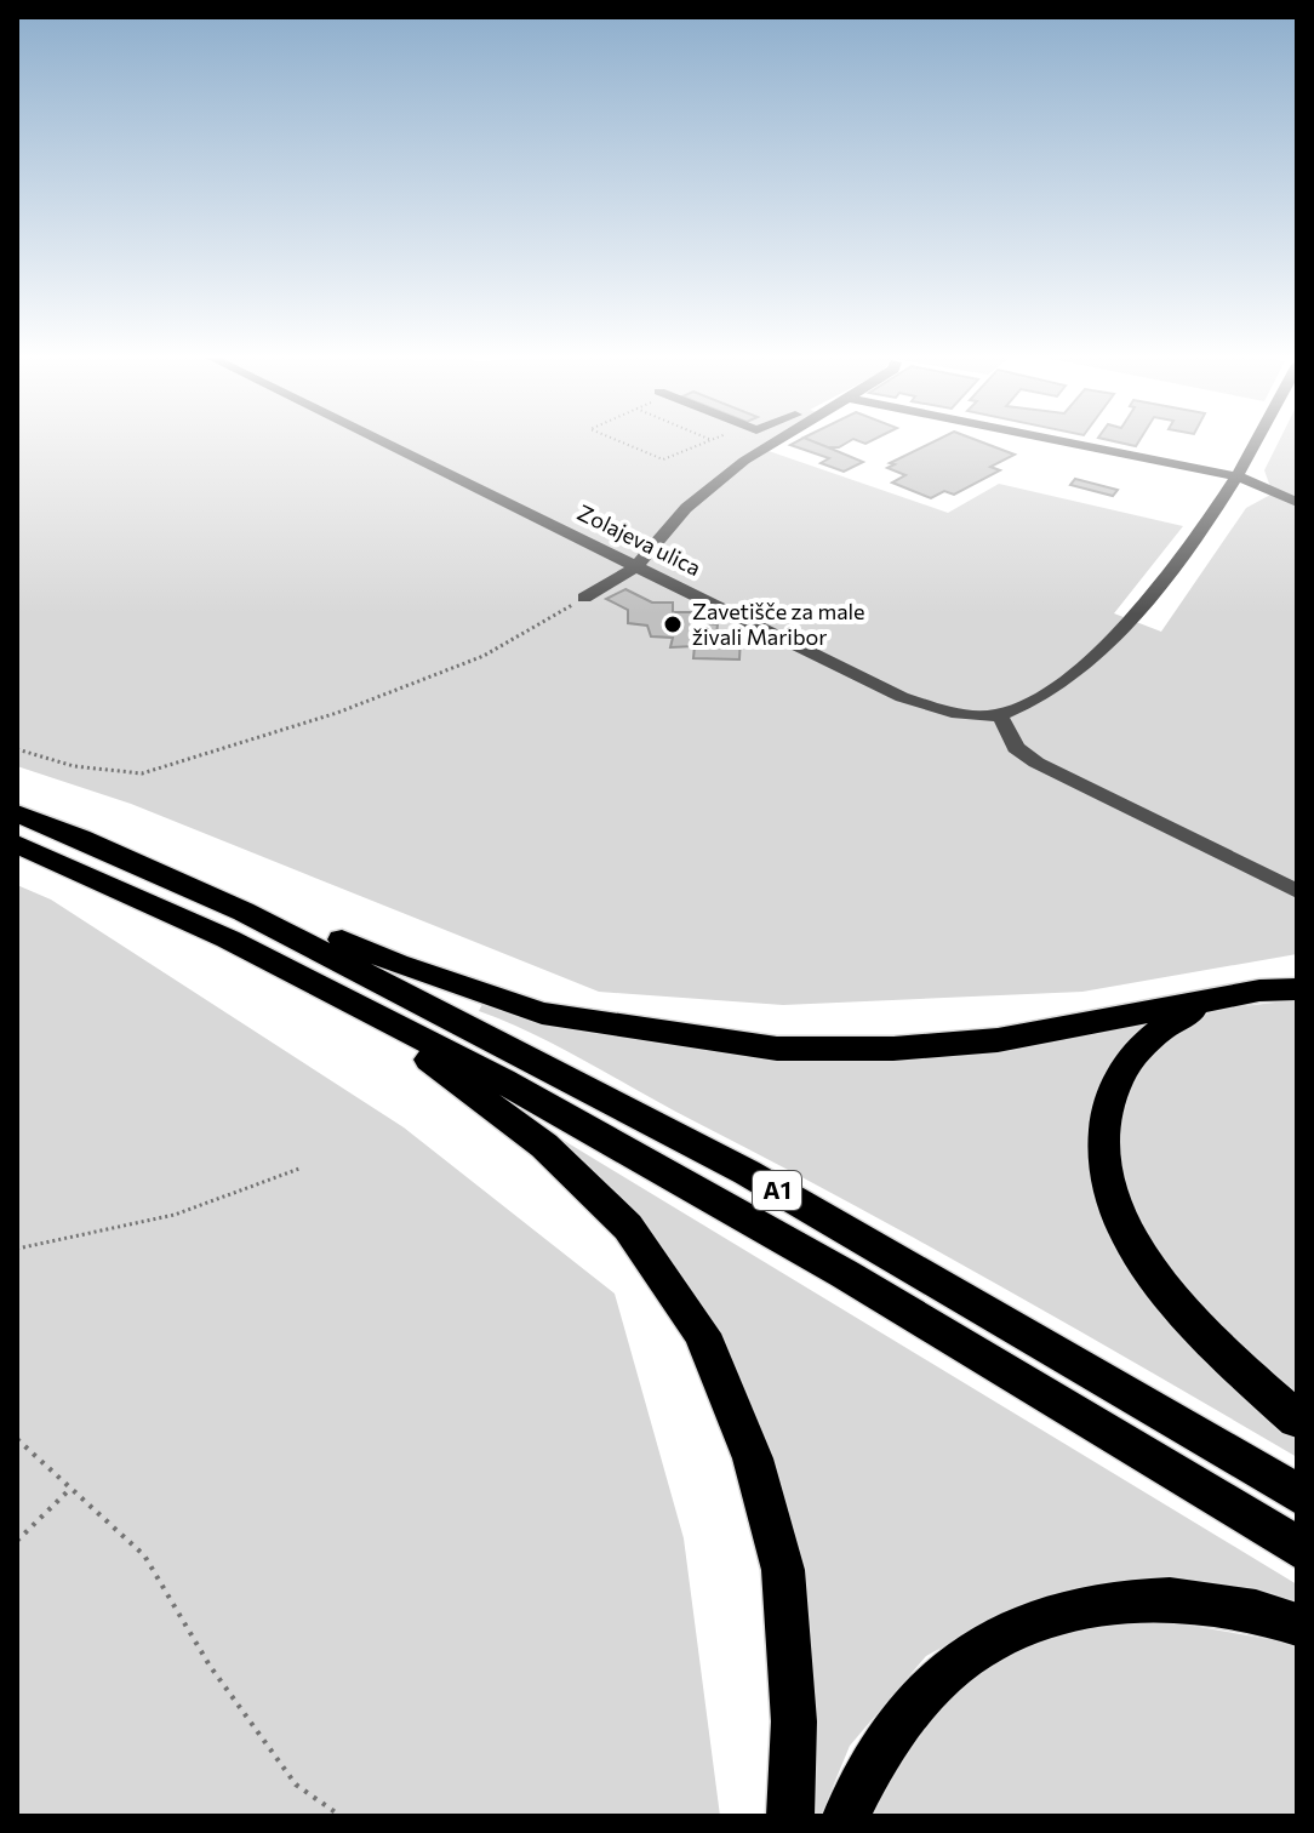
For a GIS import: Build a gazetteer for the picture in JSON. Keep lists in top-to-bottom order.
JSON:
{
  "streets": {
    "highway": ["A1"],
    "street": ["Zolajeva ulica"]
  },
  "places": ["Zavetišče za male živali Maribor"]
}
